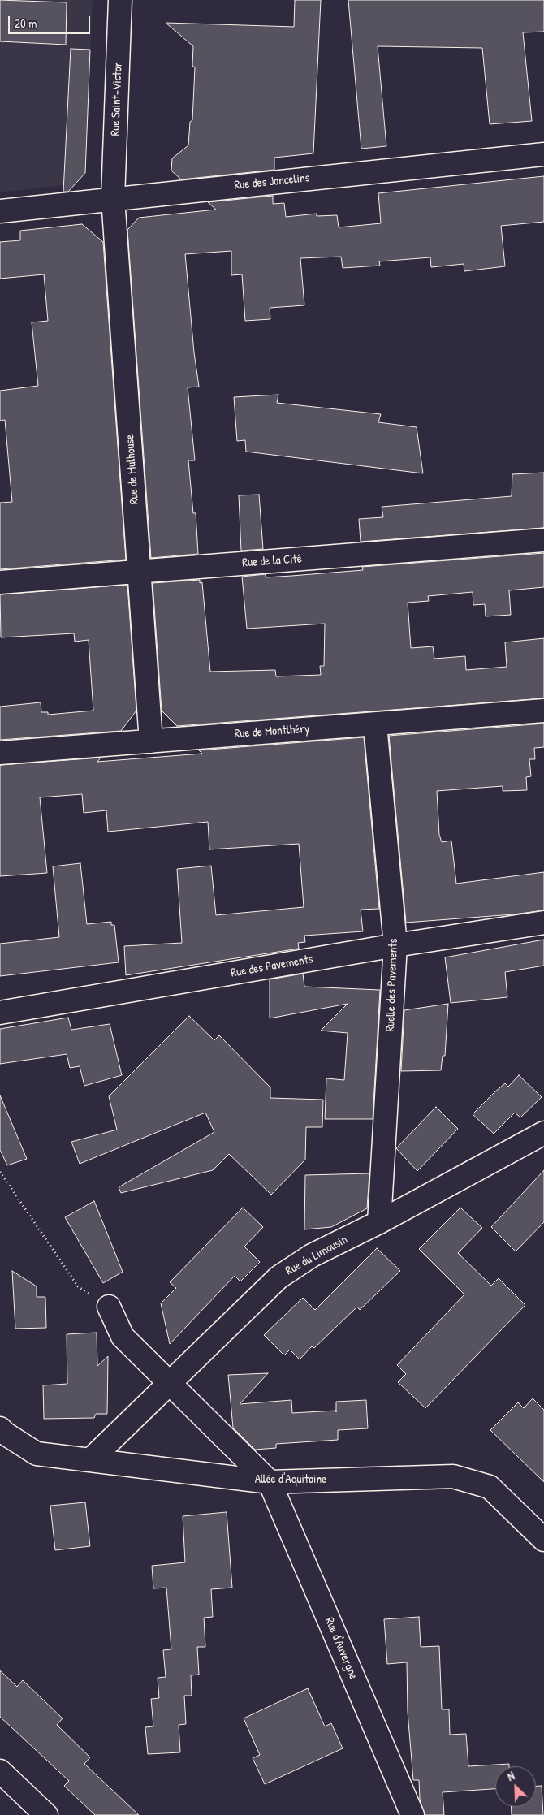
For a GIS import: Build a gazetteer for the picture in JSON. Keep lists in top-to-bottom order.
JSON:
{
  "streets": {
    "street": [
      "Rue Saint-Victor",
      "Rue des Jancelins",
      "Rue de Mulhouse",
      "Rue de la Cité",
      "Rue de Montlhéry",
      "Rue des Pavements",
      "Ruelle des Pavements",
      "Rue du Limousin",
      "Allée d'Aquitaine",
      "Rue d'Auvergne"
    ]
  },
  "crossings": [
    ["Rue Saint-Victor", "Rue des Jancelins"],
    ["Rue Saint-Victor", "Rue de Mulhouse"],
    ["Rue des Jancelins", "Rue de Mulhouse"],
    ["Rue de Mulhouse", "Rue de la Cité"],
    ["Rue de Mulhouse", "Rue de Montlhéry"],
    ["Rue de Montlhéry", "Ruelle des Pavements"],
    ["Rue des Pavements", "Ruelle des Pavements"],
    ["Ruelle des Pavements", "Rue du Limousin"],
    ["Rue du Limousin", "Allée d'Aquitaine"],
    ["Allée d'Aquitaine", "Rue d'Auvergne"]
  ],
  "scale_bar": "20 m",
  "north": "top left"
}
